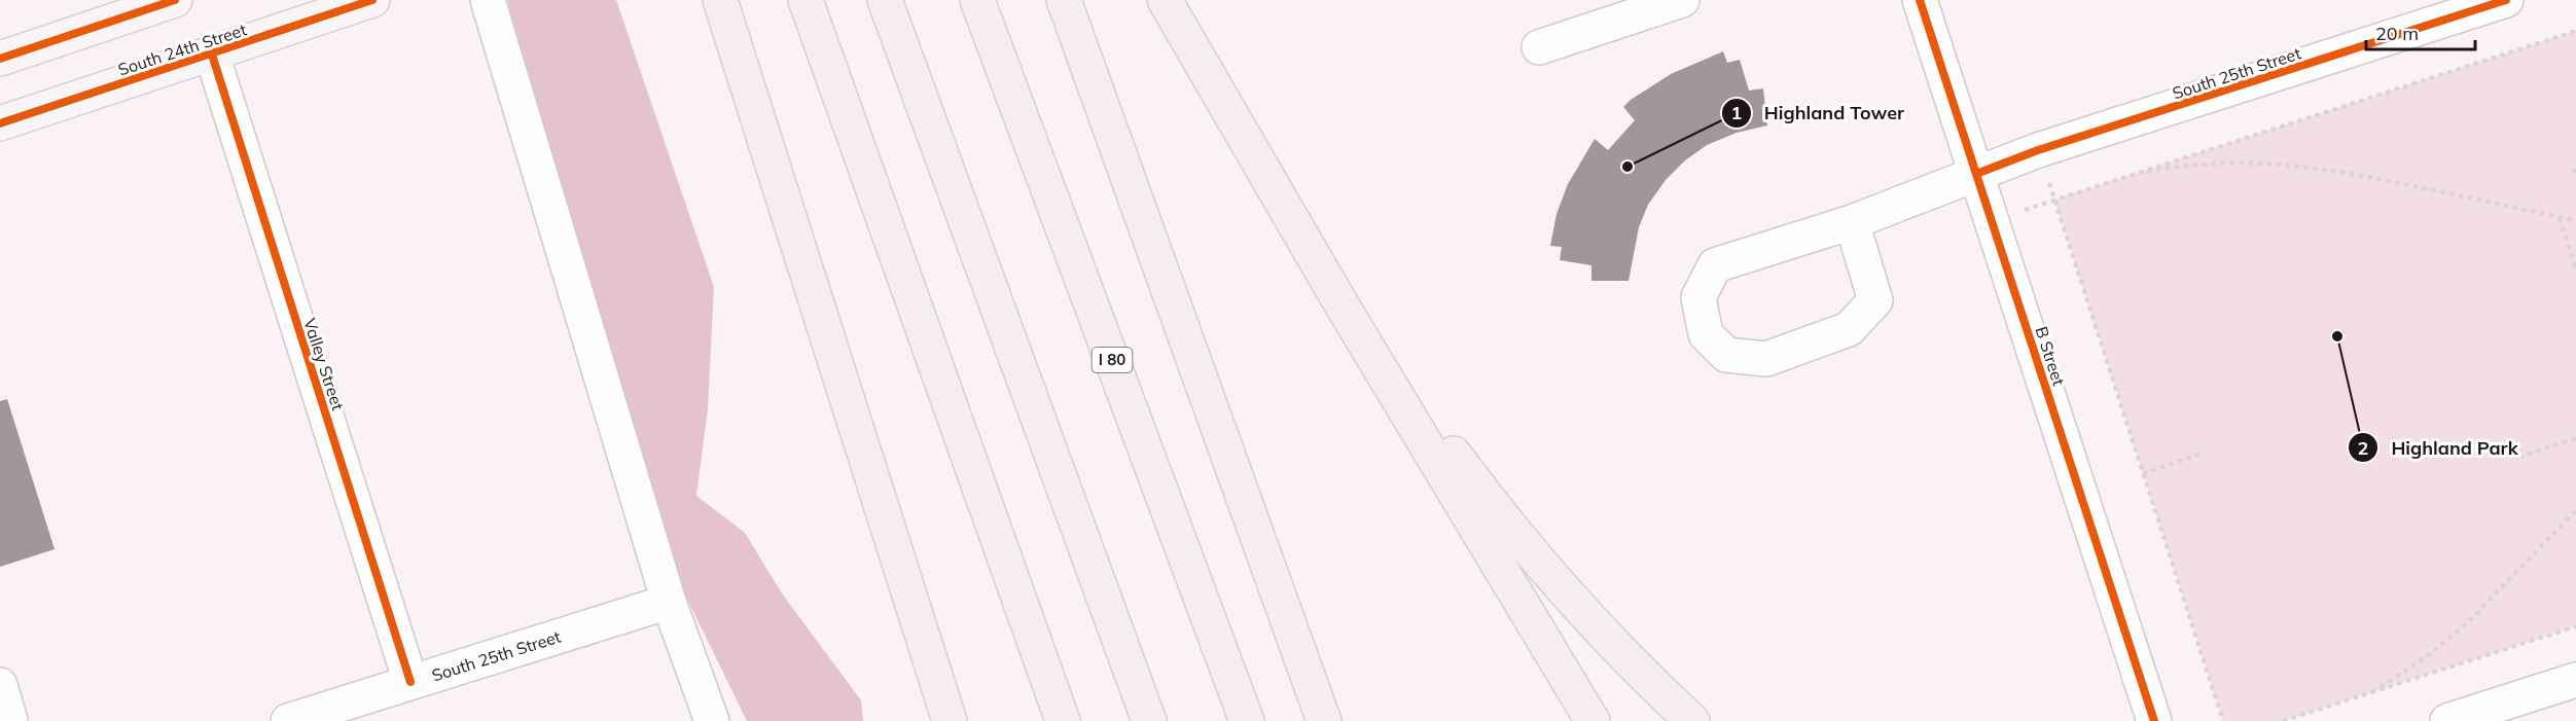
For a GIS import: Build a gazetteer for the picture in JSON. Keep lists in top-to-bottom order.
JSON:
{
  "streets": {
    "highway": ["I 80"],
    "main road": ["South 24th Street"],
    "street": ["South 25th Street", "B Street", "Valley Street"]
  },
  "crossings": [
    ["South 24th Street", "Valley Street"],
    ["South 25th Street", "B Street"],
    ["South 25th Street", "Valley Street"]
  ],
  "places": ["Highland Tower", "Highland Park"],
  "scale_bar": "20 m"
}
